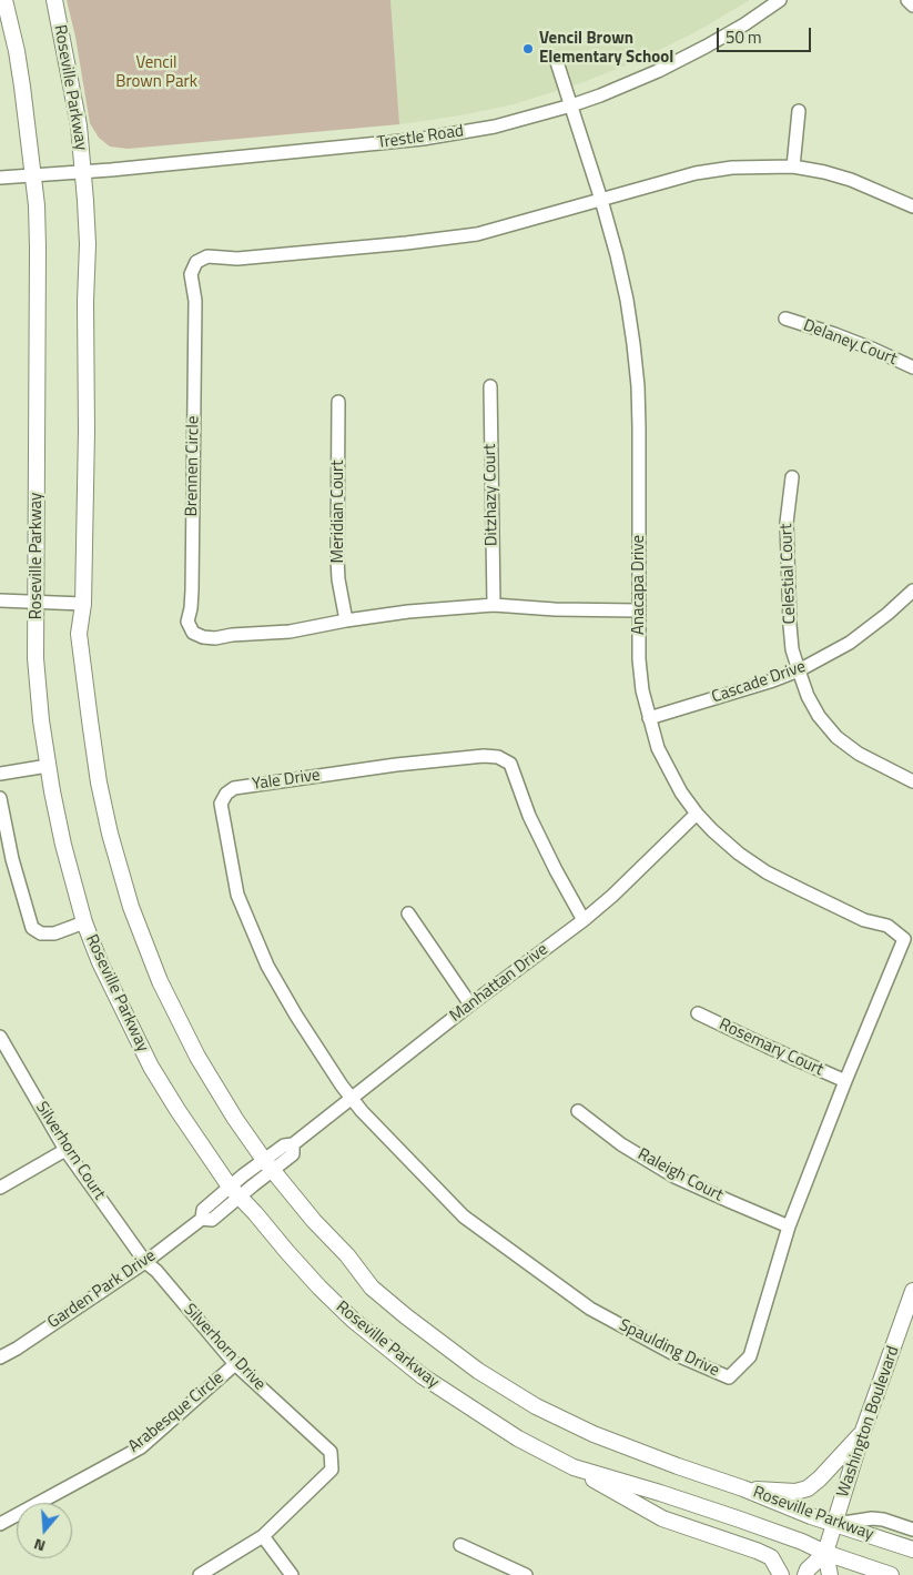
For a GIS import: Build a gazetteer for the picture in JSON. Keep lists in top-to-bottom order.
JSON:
{
  "streets": {
    "main road": ["Roseville Parkway", "Washington Boulevard"],
    "street": [
      "Trestle Road",
      "Delaney Court",
      "Brennen Circle",
      "Ditzhazy Court",
      "Meridian Court",
      "Celestial Court",
      "Anacapa Drive",
      "Cascade Drive",
      "Yale Drive",
      "Manhattan Drive",
      "Rosemary Court",
      "Silverhorn Court",
      "Raleigh Court",
      "Garden Park Drive",
      "Silverhorn Drive",
      "Spaulding Drive",
      "Arabesque Circle"
    ]
  },
  "crossings": [
    ["Roseville Parkway", "Trestle Road"],
    ["Roseville Parkway", "Manhattan Drive"],
    ["Roseville Parkway", "Garden Park Drive"],
    ["Roseville Parkway", "Washington Boulevard"],
    ["Trestle Road", "Anacapa Drive"],
    ["Brennen Circle", "Ditzhazy Court"],
    ["Brennen Circle", "Meridian Court"],
    ["Brennen Circle", "Anacapa Drive"],
    ["Celestial Court", "Cascade Drive"],
    ["Anacapa Drive", "Cascade Drive"],
    ["Anacapa Drive", "Manhattan Drive"],
    ["Anacapa Drive", "Spaulding Drive"],
    ["Yale Drive", "Manhattan Drive"],
    ["Yale Drive", "Spaulding Drive"],
    ["Manhattan Drive", "Garden Park Drive"],
    ["Manhattan Drive", "Spaulding Drive"],
    ["Rosemary Court", "Spaulding Drive"],
    ["Silverhorn Court", "Garden Park Drive"],
    ["Silverhorn Court", "Silverhorn Drive"],
    ["Raleigh Court", "Spaulding Drive"],
    ["Garden Park Drive", "Silverhorn Drive"],
    ["Silverhorn Drive", "Arabesque Circle"]
  ],
  "parks": ["Vencil Brown Park"],
  "places": ["Vencil Brown Elementary School"],
  "scale_bar": "50 m",
  "north": "bottom"
}
